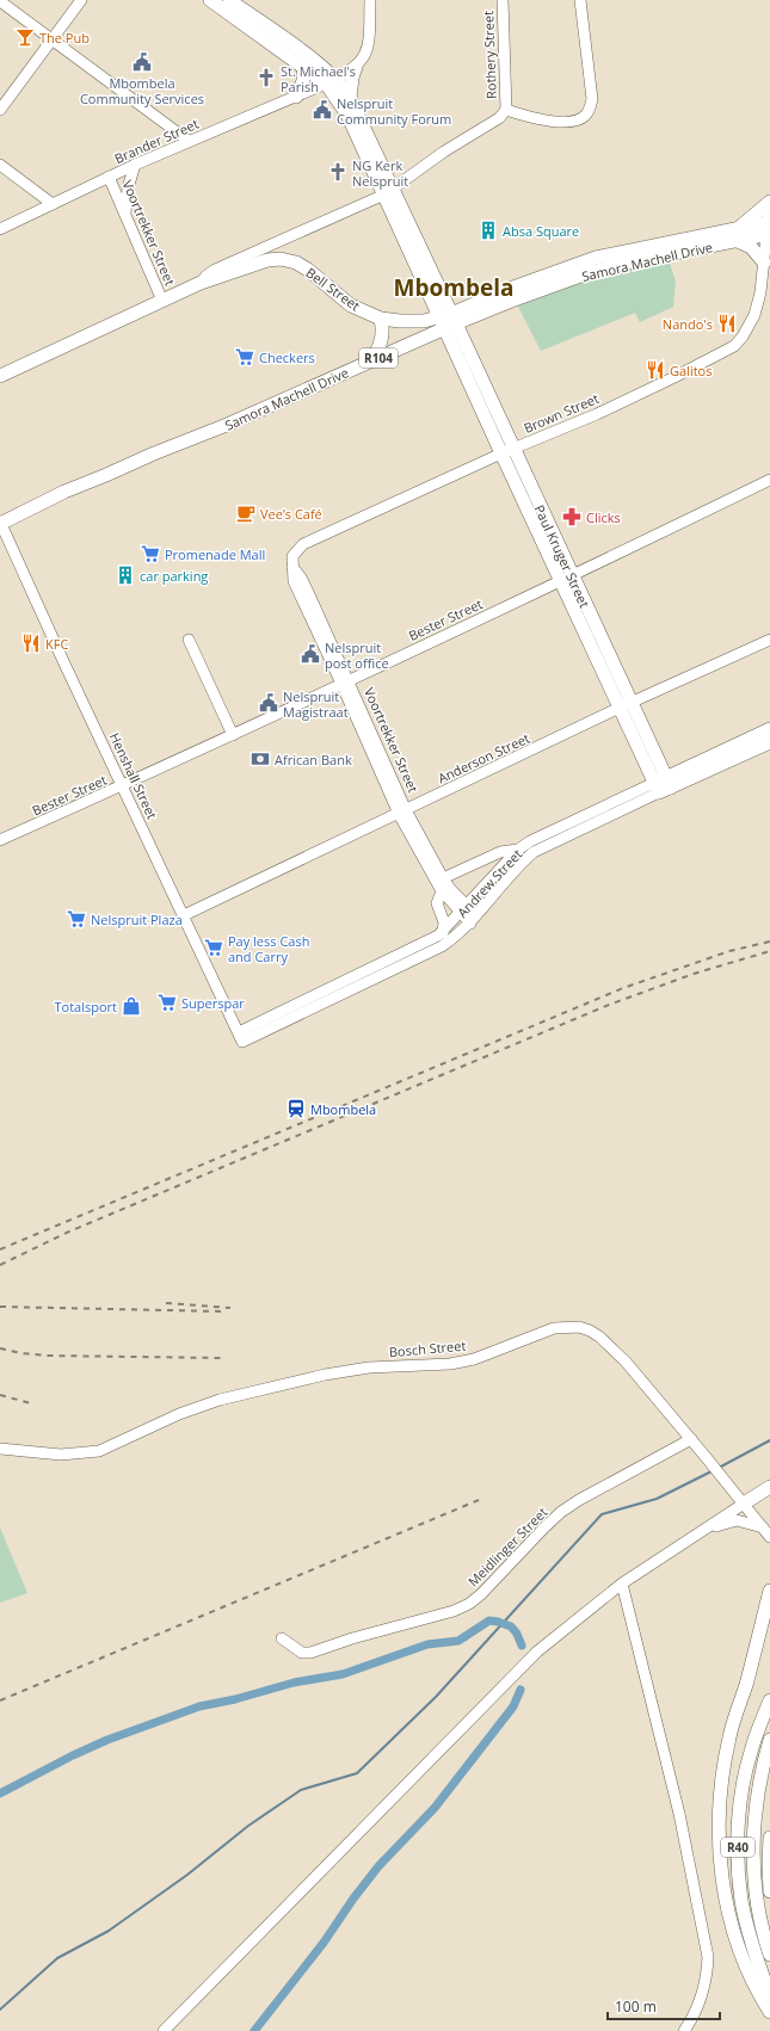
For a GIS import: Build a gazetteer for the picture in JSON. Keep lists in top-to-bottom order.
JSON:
{
  "streets": {
    "main road": [
      "Samora Machell Drive",
      "Bell Street",
      "R104",
      "Paul Kruger Street",
      "Andrew Street",
      "R40"
    ],
    "street": [
      "Rothery Street",
      "Brander Street",
      "Voortrekker Street",
      "Brown Street",
      "Bester Street",
      "Anderson Street",
      "Henshall Street",
      "Bosch Street",
      "Meidlinger Street"
    ]
  },
  "crossings": [
    ["Rothery Street", "Bell Street"],
    ["Brander Street", "Voortrekker Street"],
    ["Voortrekker Street", "Bell Street"],
    ["Voortrekker Street", "Brown Street"],
    ["Voortrekker Street", "Bester Street"],
    ["Voortrekker Street", "Anderson Street"],
    ["Voortrekker Street", "Andrew Street"],
    ["Samora Machell Drive", "Bell Street"],
    ["Samora Machell Drive", "Brown Street"],
    ["Samora Machell Drive", "Paul Kruger Street"],
    ["Samora Machell Drive", "Henshall Street"],
    ["Bell Street", "Paul Kruger Street"],
    ["Brown Street", "Paul Kruger Street"],
    ["Paul Kruger Street", "Bester Street"],
    ["Paul Kruger Street", "Anderson Street"],
    ["Paul Kruger Street", "Andrew Street"],
    ["Bester Street", "Henshall Street"],
    ["Anderson Street", "Henshall Street"],
    ["Henshall Street", "Andrew Street"],
    ["Bosch Street", "Meidlinger Street"]
  ],
  "districts": ["Mbombela"],
  "places": {
    "bar": ["The Pub"],
    "public building": [
      "Mbombela Community Services",
      "Nelspruit Community Forum",
      "Nelspruit post office",
      "Nelspruit Magistraat"
    ],
    "church": ["St. Michael's Parish", "NG Kerk Nelspruit"],
    "building": ["Absa Square", "car parking"],
    "restaurant": ["Nando's", "Galitos", "KFC"],
    "supermarket": [
      "Checkers",
      "Promenade Mall",
      "Nelspruit Plaza",
      "Pay less Cash and Carry",
      "Superspar"
    ],
    "cafe": ["Vee’s Café"],
    "pharmacy": ["Clicks"],
    "bank": ["African Bank"],
    "shop": ["Totalsport"],
    "station": ["Mbombela"]
  },
  "scale_bar": "100 m"
}
